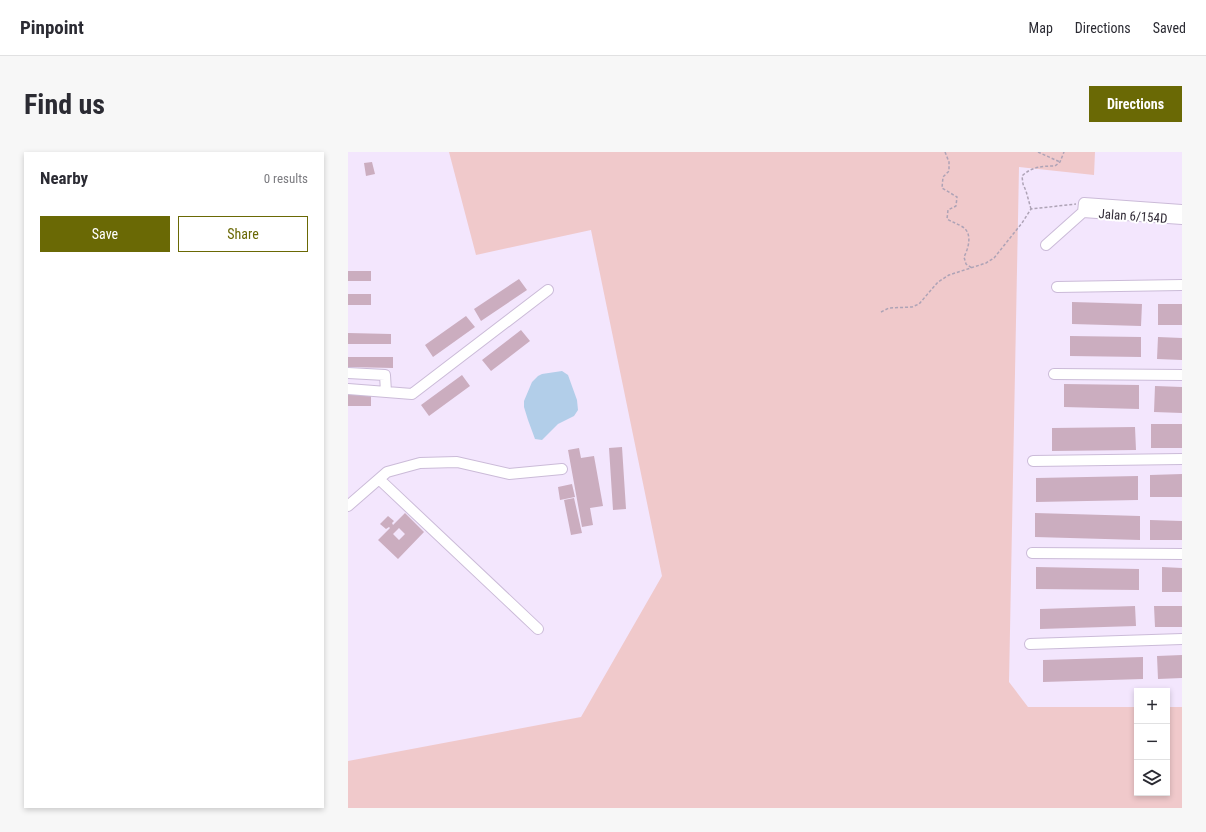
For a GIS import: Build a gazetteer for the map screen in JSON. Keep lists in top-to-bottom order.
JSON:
{
  "streets": {
    "street": ["Jalan 6/154D"]
  },
  "page": {
    "header": "Pinpoint",
    "nav": ["Map", "Directions", "Saved"],
    "buttons": [
      "Directions",
      ["Save", "Share"]
    ],
    "title": "Find us",
    "heading": ["Nearby", "0 results"],
    "map_buttons": ["+", "−"]
  }
}
